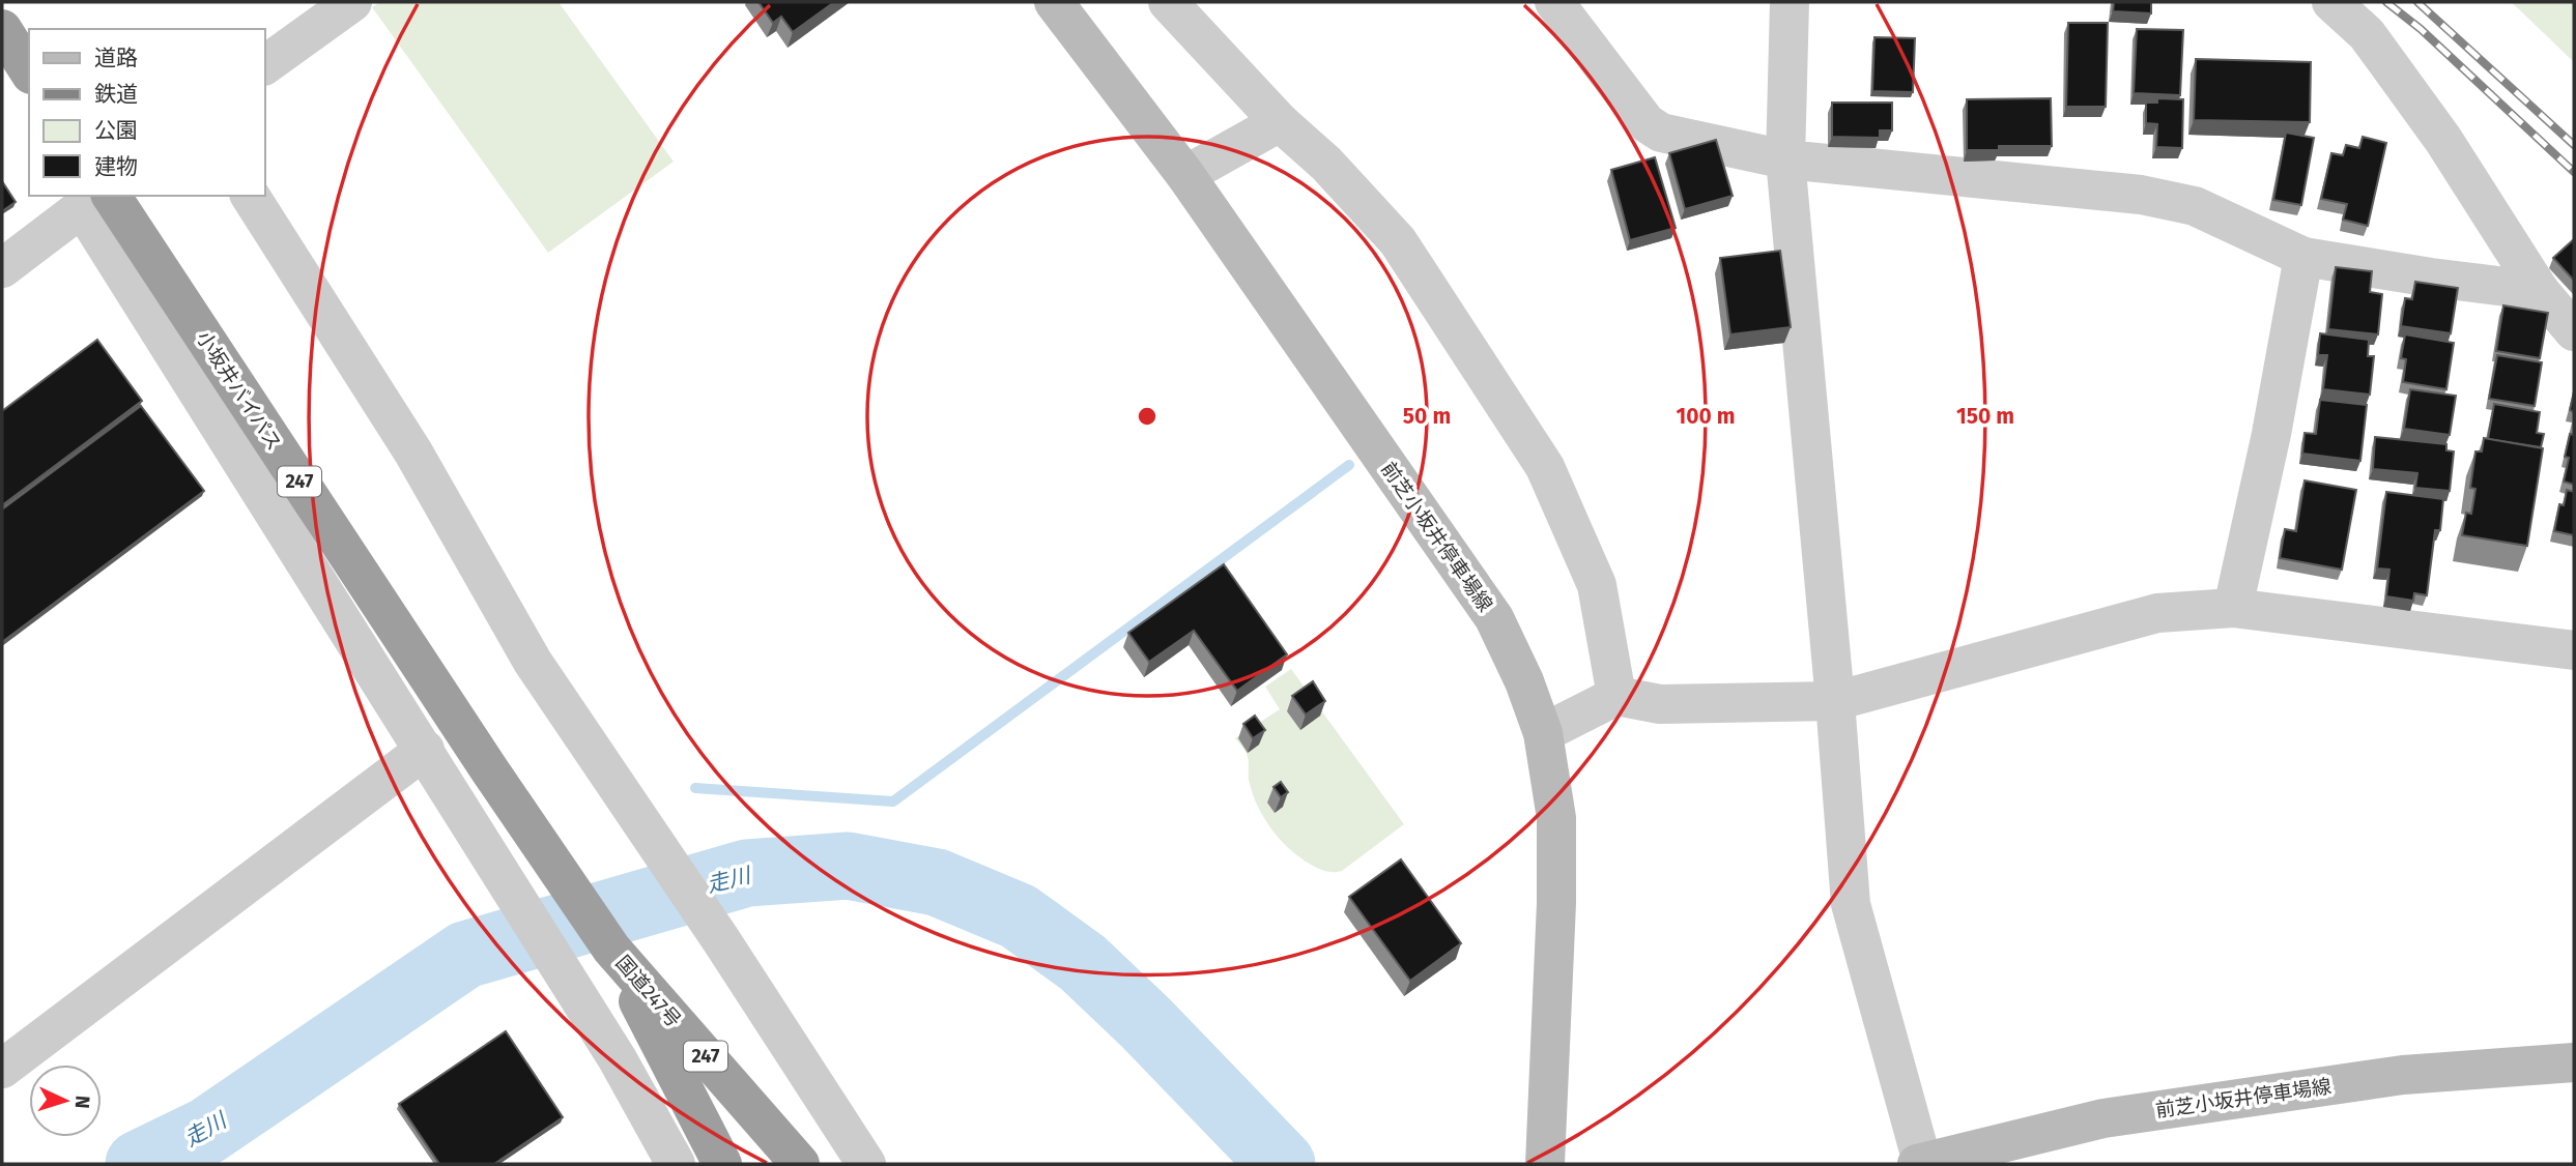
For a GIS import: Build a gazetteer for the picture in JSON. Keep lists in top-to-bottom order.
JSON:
{
  "streets": {
    "highway": ["小坂井バイパス", "247", "国道247号"],
    "main road": ["前芝小坂井停車場線"]
  },
  "crossings": [
    ["小坂井バイパス", "国道247号"]
  ],
  "water": ["走川"],
  "legend": [
    "道路",
    "鉄道",
    "公園",
    "建物"
  ],
  "north": "right",
  "rings": ["50 m", "100 m", "150 m"]
}
